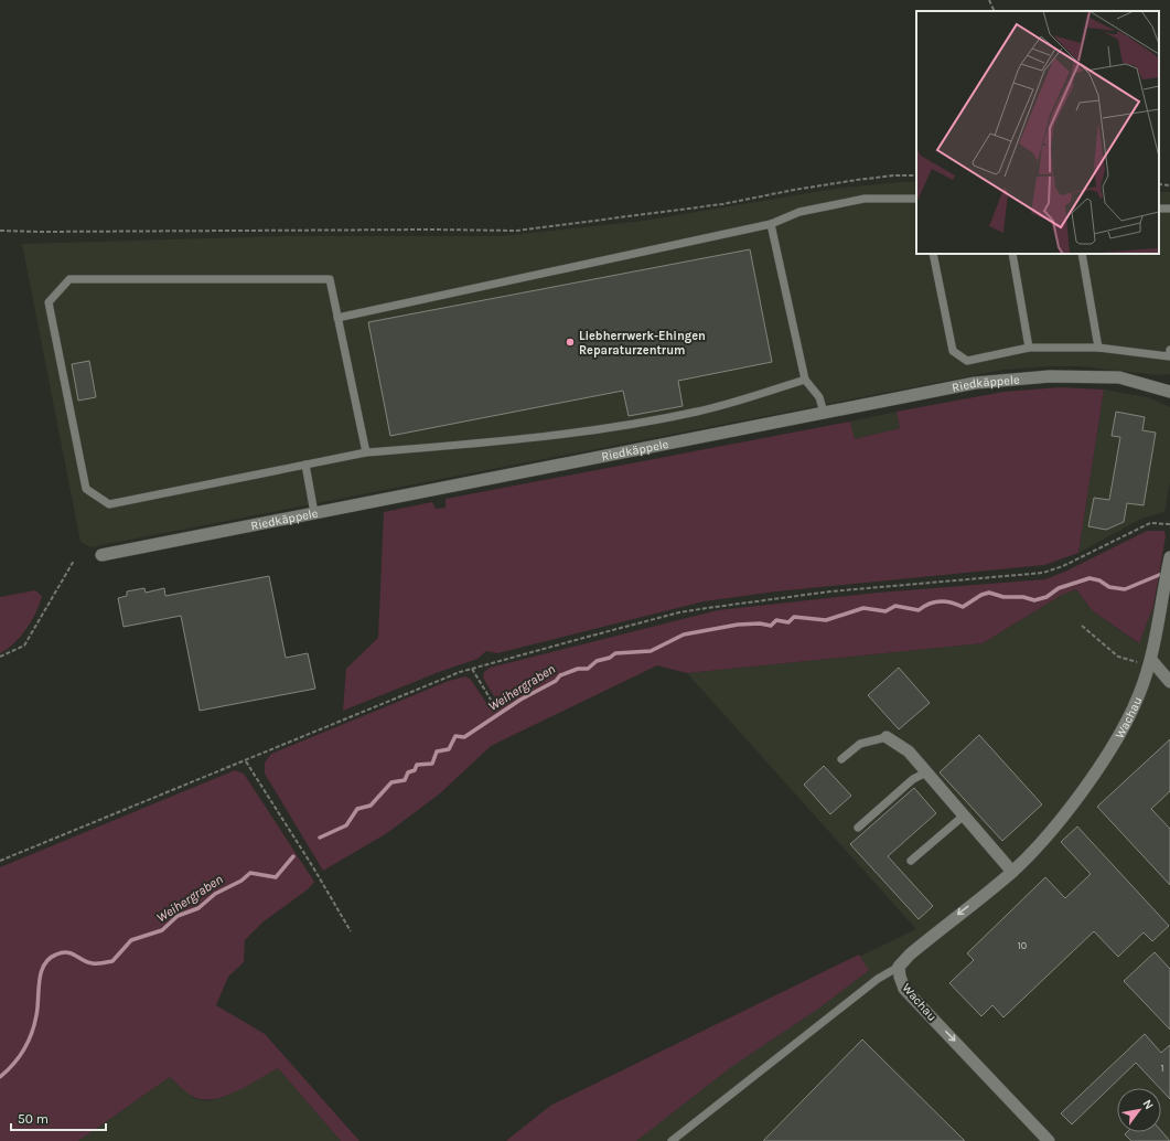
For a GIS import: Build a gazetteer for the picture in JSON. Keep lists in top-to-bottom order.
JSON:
{
  "streets": {
    "street": ["Riedkäppele", "Wachau"]
  },
  "water": ["Weihergraben"],
  "places": ["Liebherrwerk-Ehingen Reparaturzentrum"],
  "house_numbers": ["10", "1"],
  "scale_bar": "50 m",
  "north": "top right"
}
